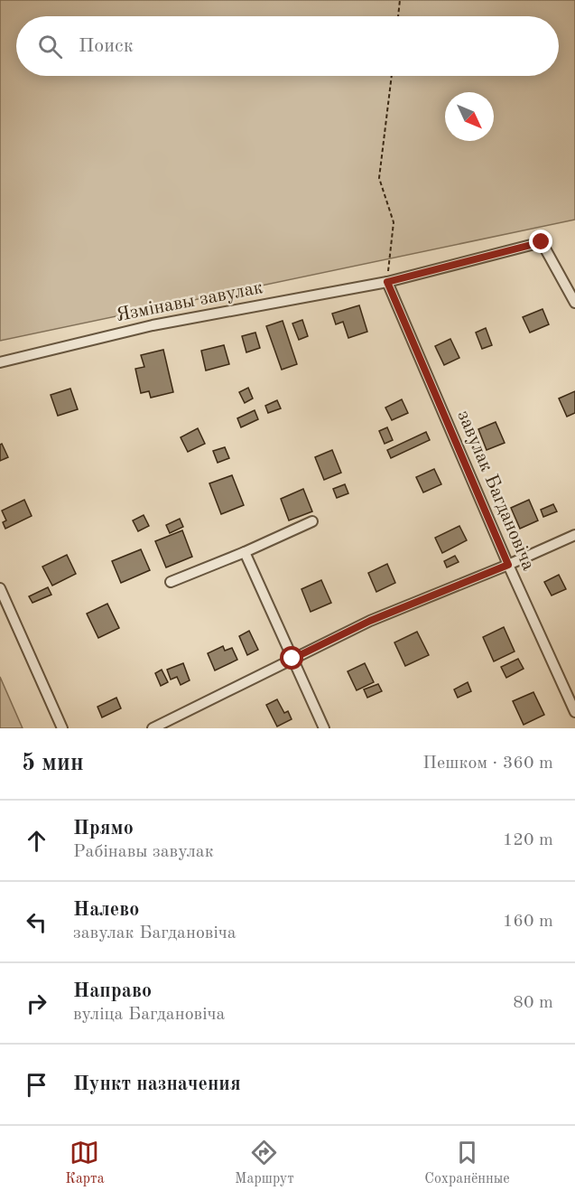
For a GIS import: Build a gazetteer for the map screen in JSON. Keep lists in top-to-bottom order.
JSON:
{
  "streets": {
    "street": ["Язмінавы завулак", "завулак Багдановіча"]
  },
  "crossings": [
    ["Язмінавы завулак", "завулак Багдановіча"]
  ],
  "north": "bottom right",
  "page": {
    "search": "Поиск",
    "heading": ["5 мин", "Пешком · 360 m"],
    "list": [
      ["Прямо", "Рабінавы завулак", "120 m"],
      ["Налево", "завулак Багдановіча", "160 m"],
      ["Направо", "вуліца Багдановіча", "80 m"],
      "Пункт назначения"
    ],
    "nav": ["Карта", "Маршрут", "Сохранённые"]
  }
}
